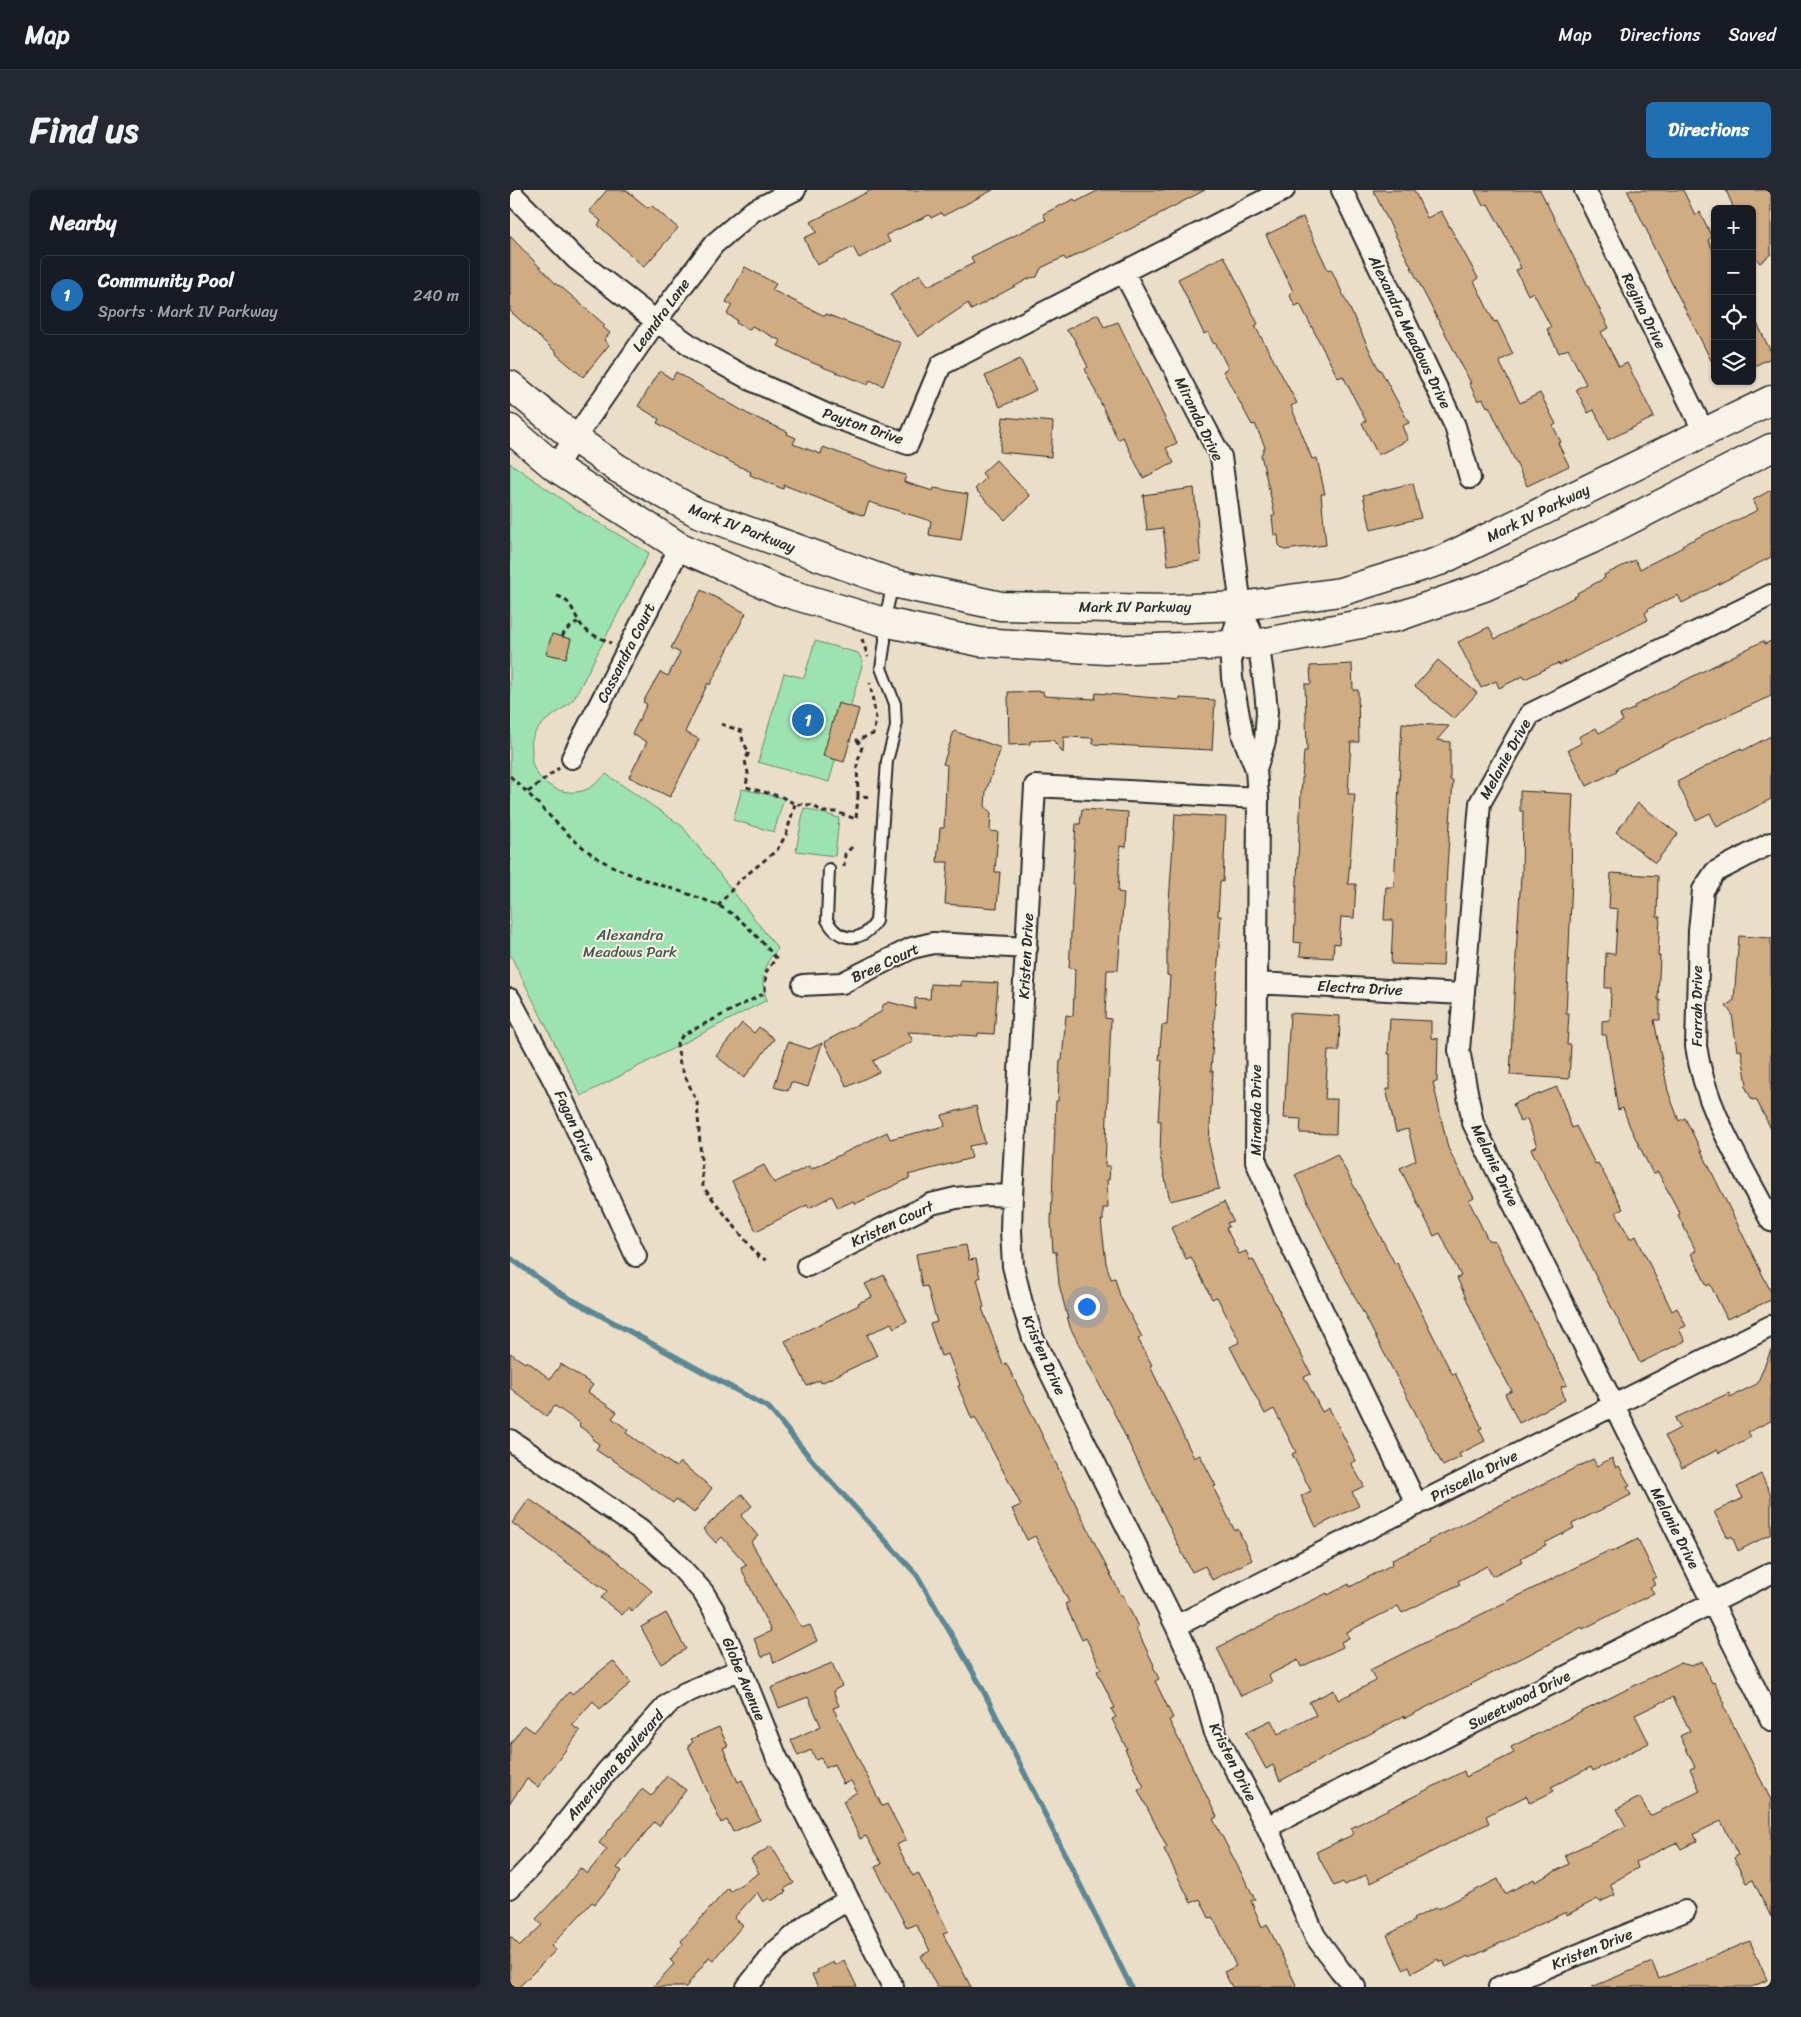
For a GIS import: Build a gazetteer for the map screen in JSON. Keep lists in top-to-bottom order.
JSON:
{
  "streets": {
    "main road": ["Mark IV Parkway"],
    "street": [
      "Regina Drive",
      "Leandra Lane",
      "Alexandra Meadows Drive",
      "Miranda Drive",
      "Payton Drive",
      "Cassandra Court",
      "Melanie Drive",
      "Kristen Drive",
      "Bree Court",
      "Electra Drive",
      "Farrah Drive",
      "Fagan Drive",
      "Kristen Court",
      "Priscella Drive",
      "Globe Avenue",
      "Sweetwood Drive",
      "Americana Boulevard"
    ]
  },
  "crossings": [
    ["Regina Drive", "Mark IV Parkway"],
    ["Leandra Lane", "Payton Drive"],
    ["Leandra Lane", "Mark IV Parkway"],
    ["Miranda Drive", "Payton Drive"],
    ["Miranda Drive", "Mark IV Parkway"],
    ["Miranda Drive", "Kristen Drive"],
    ["Miranda Drive", "Electra Drive"],
    ["Miranda Drive", "Priscella Drive"],
    ["Melanie Drive", "Electra Drive"],
    ["Melanie Drive", "Priscella Drive"],
    ["Melanie Drive", "Sweetwood Drive"],
    ["Kristen Drive", "Bree Court"],
    ["Kristen Drive", "Kristen Court"],
    ["Kristen Drive", "Priscella Drive"],
    ["Kristen Drive", "Sweetwood Drive"],
    ["Globe Avenue", "Americana Boulevard"]
  ],
  "parks": ["Alexandra Meadows Park"],
  "page": {
    "header": "Map",
    "nav": ["Map", "Directions", "Saved"],
    "title": "Find us",
    "buttons": "Directions",
    "heading": "Nearby",
    "map_buttons": ["+", "−"],
    "list": [
      {
        "mark": "1",
        "name": "Community Pool",
        "note": "Sports · Mark IV Parkway",
        "value": "240 m"
      }
    ],
    "pins": "1"
  }
}
